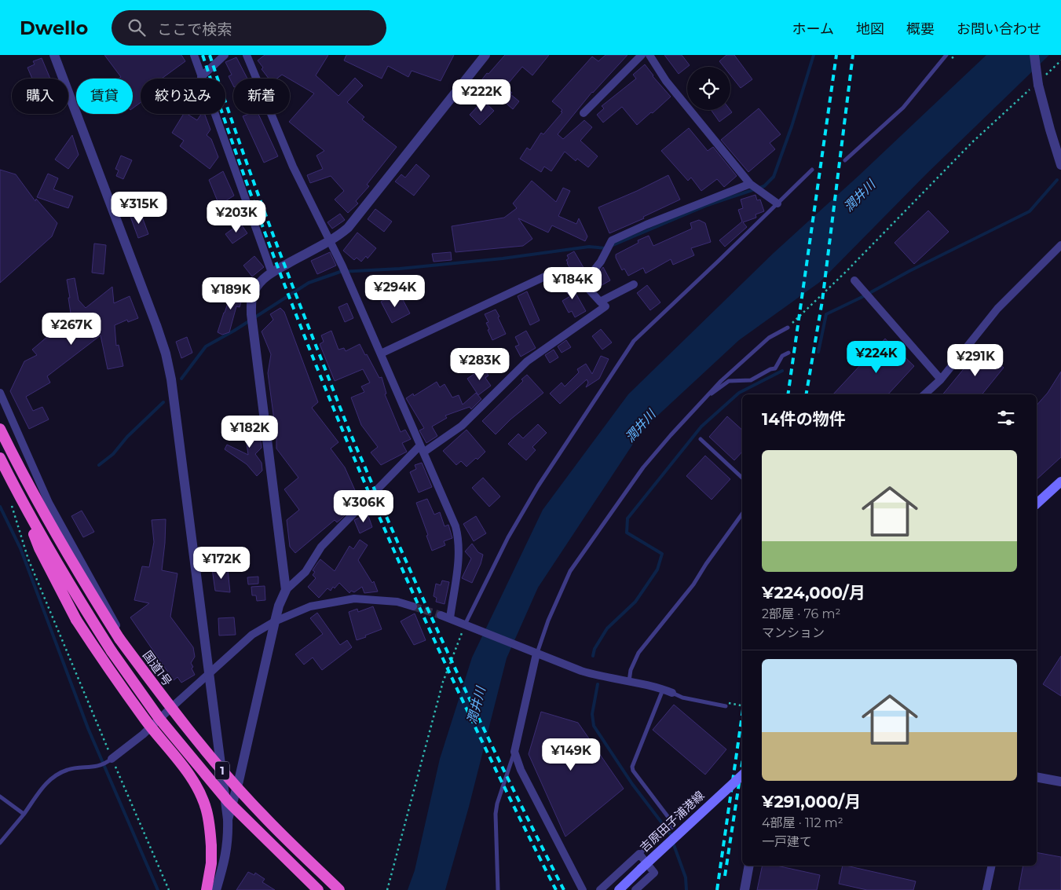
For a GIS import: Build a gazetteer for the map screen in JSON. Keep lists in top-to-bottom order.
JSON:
{
  "streets": {
    "highway": ["国道1号", "1"],
    "main road": ["吉原田子浦港線"]
  },
  "water": ["潤井川"],
  "page": {
    "header": "Dwello",
    "search": "ここで検索",
    "nav": [
      "ホーム",
      "地図",
      "概要",
      "お問い合わせ"
    ],
    "chip": [
      "購入",
      "賃貸",
      "絞り込み",
      "新着"
    ],
    "price": [
      "¥222K",
      "¥315K",
      "¥203K",
      "¥184K",
      "¥294K",
      "¥189K",
      "¥267K",
      "¥224K",
      "¥291K",
      "¥283K",
      "¥182K",
      "¥306K",
      "¥172K",
      "¥149K"
    ],
    "heading": "14件の物件",
    "list": [
      {
        "name": "¥224,000/月",
        "note": "2部屋 · 76 m² · マンション"
      },
      {
        "name": "¥291,000/月",
        "note": "4部屋 · 112 m² · 一戸建て"
      }
    ]
  }
}
